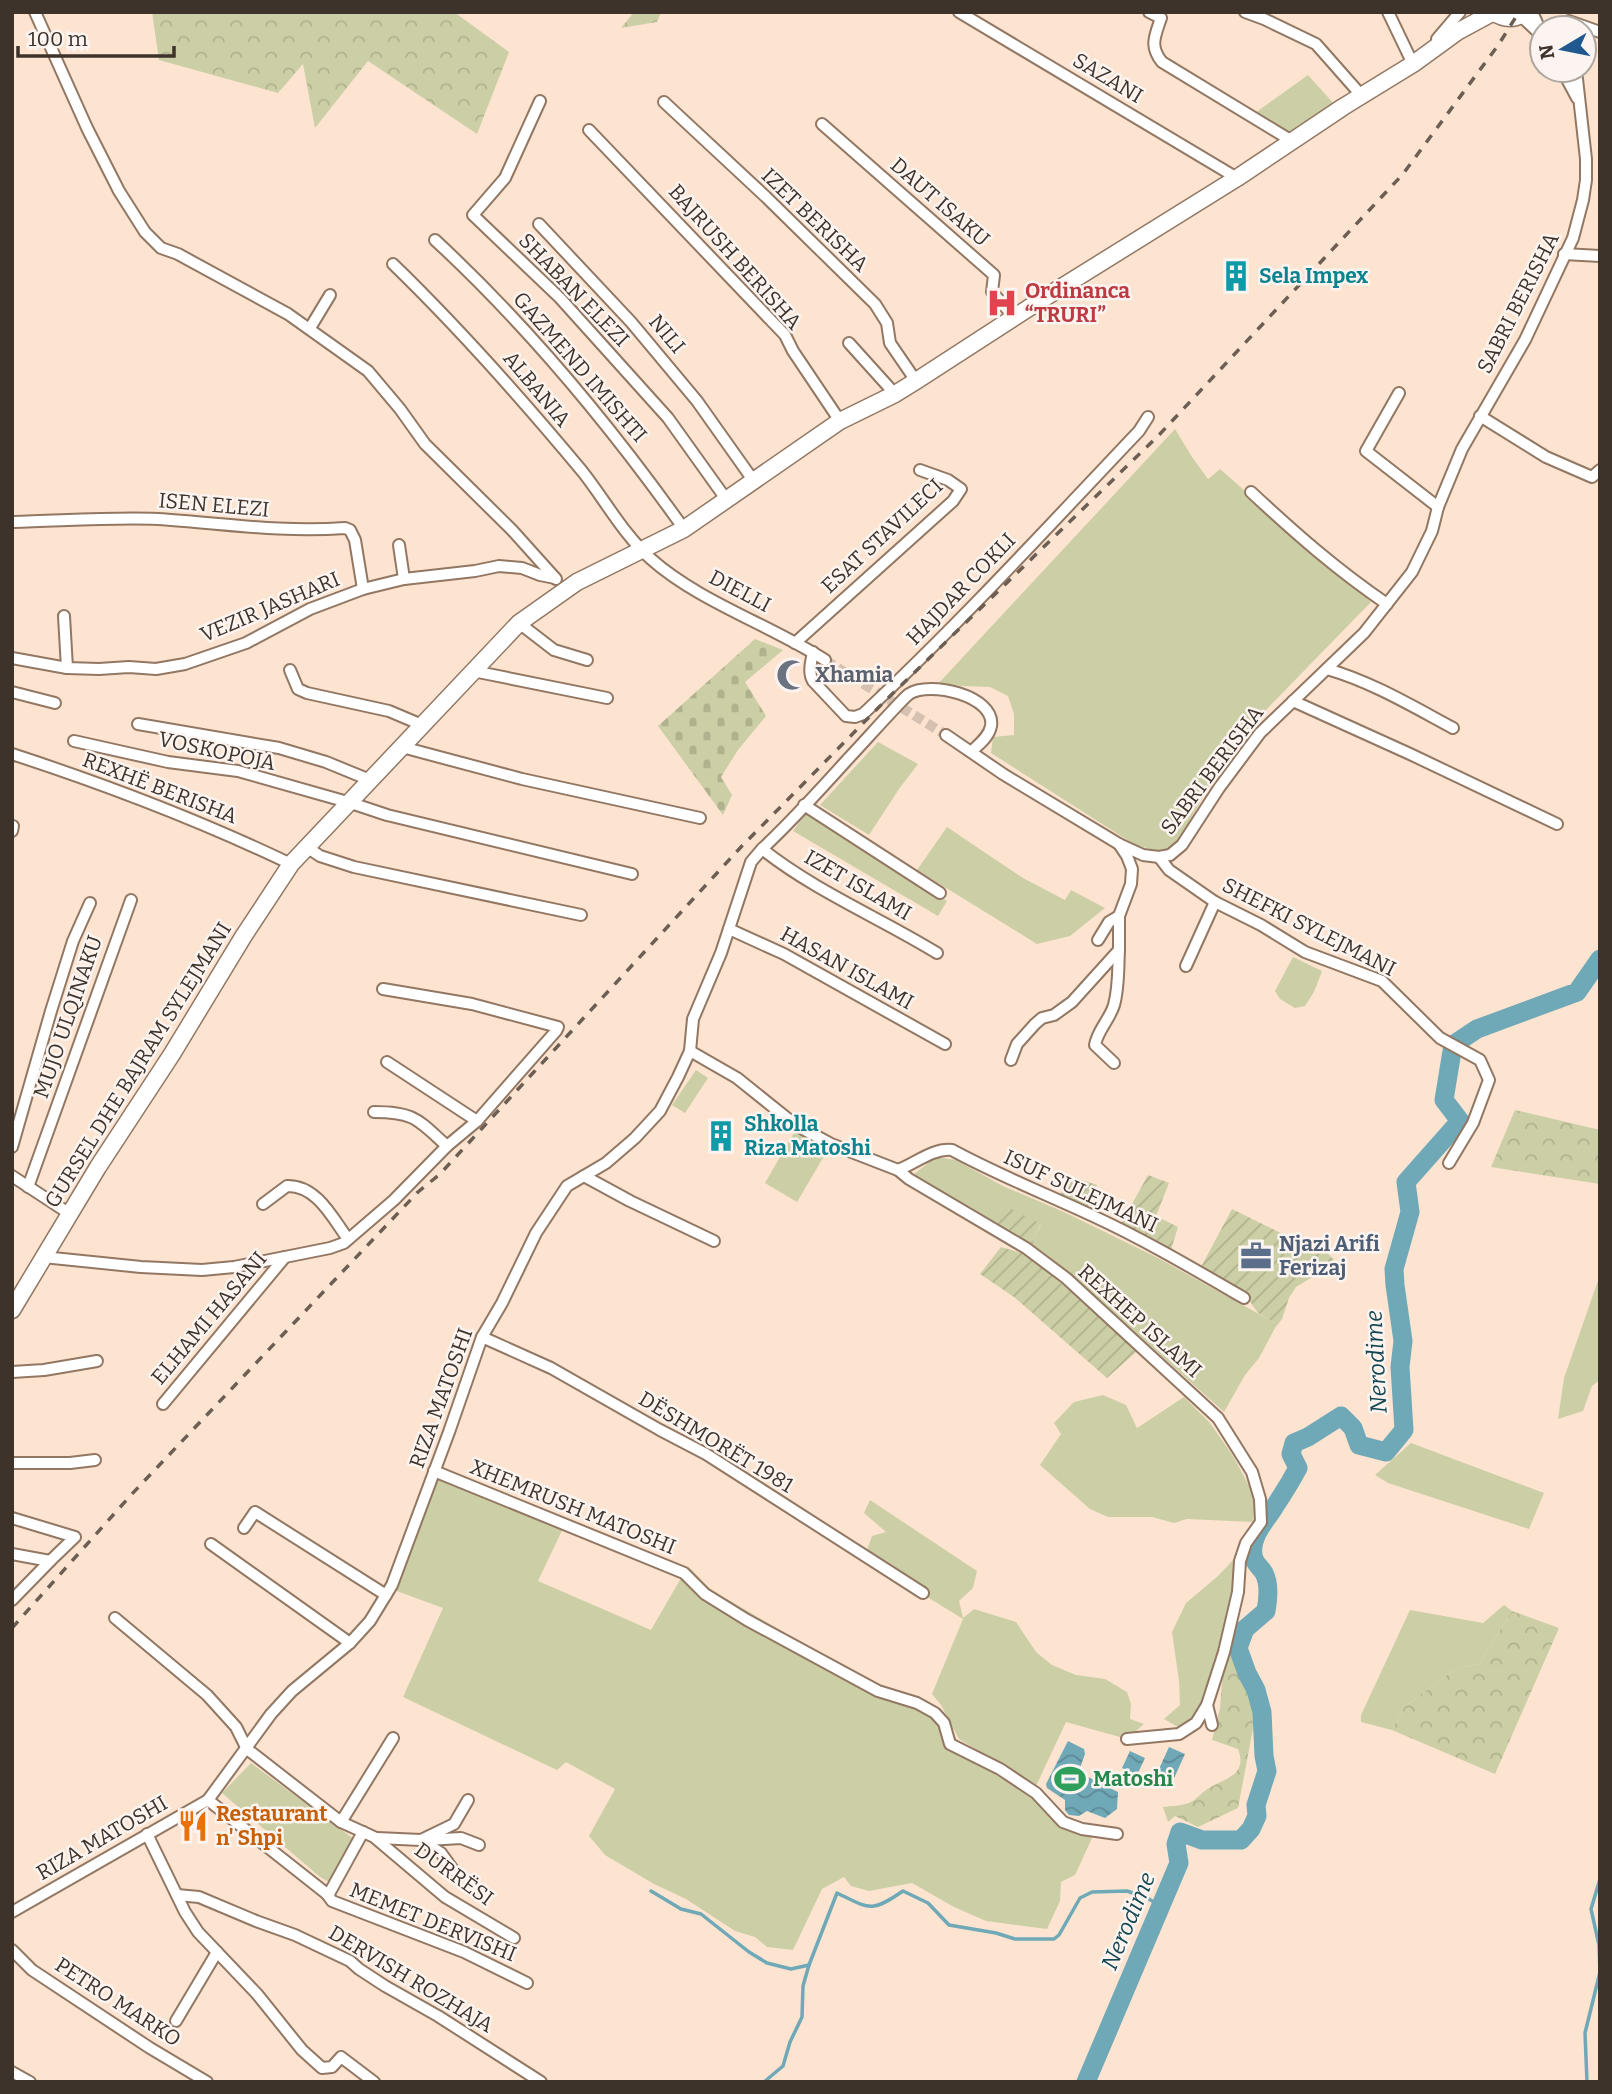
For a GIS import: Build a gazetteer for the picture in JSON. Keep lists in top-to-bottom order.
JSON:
{
  "streets": {
    "street": [
      "SAZANI",
      "DAUT ISAKU",
      "IZET BERISHA",
      "BAJRUSH BERISHA",
      "SHABAN ELEZI",
      "SABRI BERISHA",
      "NILI",
      "GAZMEND IMISHTI",
      "ALBANIA",
      "ISEN ELEZI",
      "ESAT STAVILECI",
      "HAJDAR COKLI",
      "DIELLI",
      "VEZIR JASHARI",
      "VOSKOPOJA",
      "REXHË BERISHA",
      "IZET ISLAMI",
      "SHEFKI SYLEJMANI",
      "HASAN ISLAMI",
      "MUJO ULQINAKU",
      "GURSEL DHE BAJRAM SYLEJMANI",
      "ISUF SULEJMANI",
      "ELHAMI HASANI",
      "REXHEP ISLAMI",
      "RIZA MATOSHI",
      "DËSHMORËT 1981",
      "XHEMRUSH MATOSHI",
      "DURRËSI",
      "MEMET DERVISHI",
      "DERVISH ROZHAJA",
      "PETRO MARKO"
    ]
  },
  "crossings": [
    ["SAZANI", "GURSEL DHE BAJRAM SYLEJMANI"],
    ["DAUT ISAKU", "GURSEL DHE BAJRAM SYLEJMANI"],
    ["IZET BERISHA", "GURSEL DHE BAJRAM SYLEJMANI"],
    ["BAJRUSH BERISHA", "GURSEL DHE BAJRAM SYLEJMANI"],
    ["SHABAN ELEZI", "GURSEL DHE BAJRAM SYLEJMANI"],
    ["SABRI BERISHA", "SHEFKI SYLEJMANI"],
    ["NILI", "GURSEL DHE BAJRAM SYLEJMANI"],
    ["GAZMEND IMISHTI", "GURSEL DHE BAJRAM SYLEJMANI"],
    ["ALBANIA", "DIELLI"],
    ["ALBANIA", "GURSEL DHE BAJRAM SYLEJMANI"],
    ["ISEN ELEZI", "VEZIR JASHARI"],
    ["ESAT STAVILECI", "DIELLI"],
    ["HAJDAR COKLI", "DIELLI"],
    ["DIELLI", "GURSEL DHE BAJRAM SYLEJMANI"],
    ["VEZIR JASHARI", "GURSEL DHE BAJRAM SYLEJMANI"],
    ["VOSKOPOJA", "GURSEL DHE BAJRAM SYLEJMANI"],
    ["REXHË BERISHA", "GURSEL DHE BAJRAM SYLEJMANI"],
    ["IZET ISLAMI", "RIZA MATOSHI"],
    ["HASAN ISLAMI", "RIZA MATOSHI"],
    ["GURSEL DHE BAJRAM SYLEJMANI", "ELHAMI HASANI"],
    ["ISUF SULEJMANI", "REXHEP ISLAMI"],
    ["REXHEP ISLAMI", "RIZA MATOSHI"],
    ["RIZA MATOSHI", "DËSHMORËT 1981"],
    ["RIZA MATOSHI", "XHEMRUSH MATOSHI"],
    ["RIZA MATOSHI", "DURRËSI"],
    ["RIZA MATOSHI", "MEMET DERVISHI"],
    ["DURRËSI", "MEMET DERVISHI"]
  ],
  "water": ["Nerodime"],
  "places": {
    "building": ["Sela Impex", "Shkolla Riza Matoshi"],
    "hospital": ["Ordinanca “TRURI”"],
    "mosque": ["Xhamia"],
    "office": ["Njazi Arifi Ferizaj"],
    "sports": ["Matoshi"],
    "restaurant": ["Restaurant n' Shpi"]
  },
  "scale_bar": "100 m",
  "north": "left"
}
